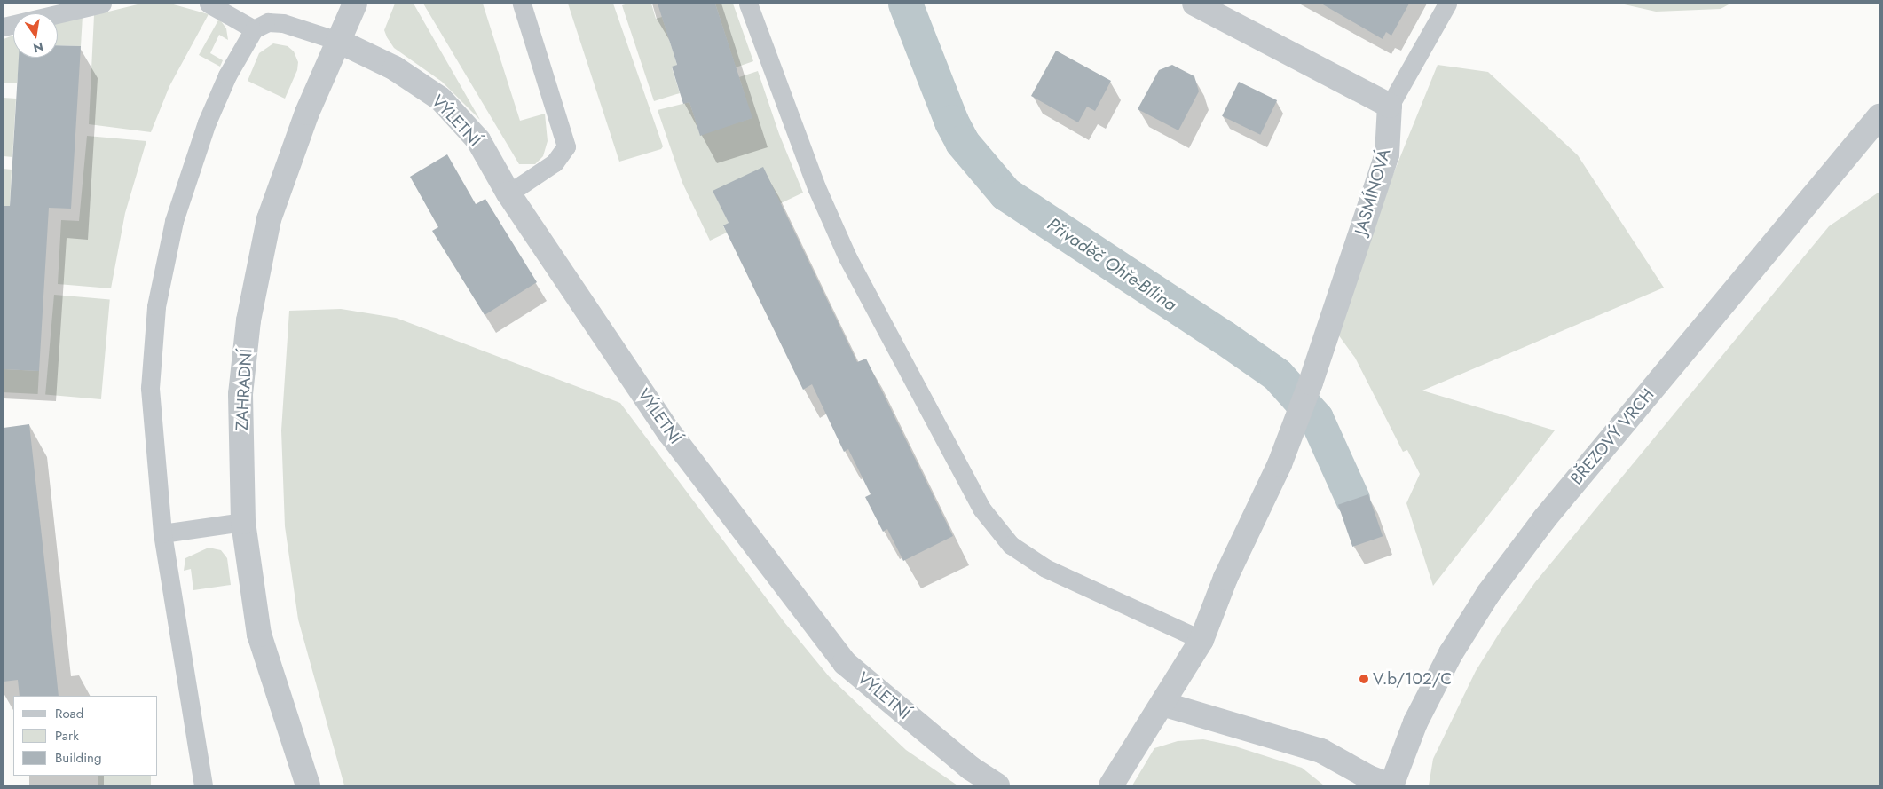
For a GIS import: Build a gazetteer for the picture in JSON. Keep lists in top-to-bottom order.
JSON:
{
  "streets": {
    "street": [
      "VÝLETNÍ",
      "JASMÍNOVÁ",
      "ZAHRADNÍ",
      "BŘEZOVÝ VRCH"
    ]
  },
  "crossings": [
    ["VÝLETNÍ", "ZAHRADNÍ"]
  ],
  "water": ["Přivaděč Ohře-Bílina"],
  "places": ["V.b/102/C"],
  "legend": ["Road", "Park", "Building"],
  "north": "bottom"
}
